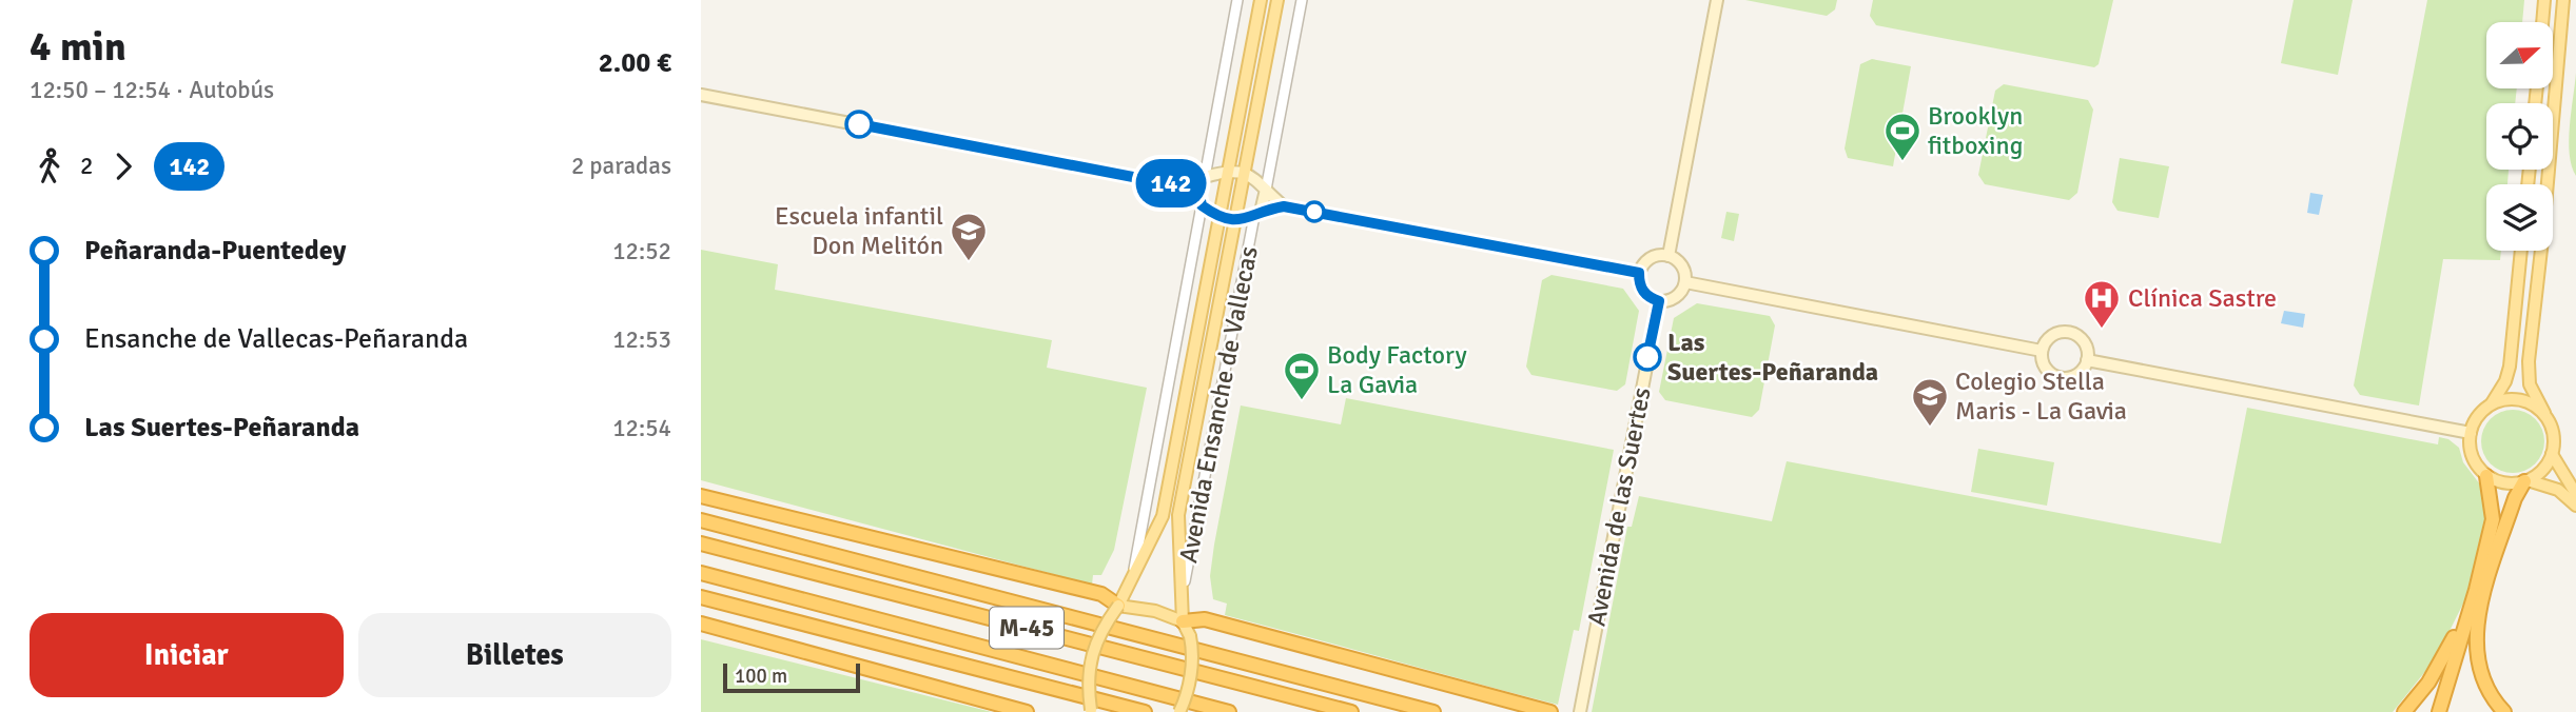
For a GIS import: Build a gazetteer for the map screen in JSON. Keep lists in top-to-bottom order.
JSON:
{
  "streets": {
    "highway": ["M-45"],
    "main road": ["Avenida Ensanche de Vallecas", "Avenida de las Suertes"]
  },
  "places": {
    "sports": ["Brooklyn fitboxing", "Body Factory La Gavia"],
    "school or university": ["Escuela infantil Don Melitón", "Colegio Stella Maris - La Gavia"],
    "hospital": ["Clínica Sastre"],
    "other": ["Las Suertes-Peñaranda"]
  },
  "lines": ["bus line 142"],
  "scale_bar": "100 m",
  "north": "right",
  "page": {
    "heading": ["4 min", "12:50 – 12:54 · Autobús", "2.00 €"],
    "on_map": "142",
    "legs": ["2", "142", "2 paradas"],
    "list": [
      {
        "name": "Peñaranda-Puentedey",
        "value": "12:52"
      },
      {
        "name": "Ensanche de Vallecas-Peñaranda",
        "value": "12:53"
      },
      {
        "name": "Las Suertes-Peñaranda",
        "value": "12:54"
      }
    ],
    "buttons": ["Iniciar", "Billetes"],
    "scale": "100 m"
  }
}
